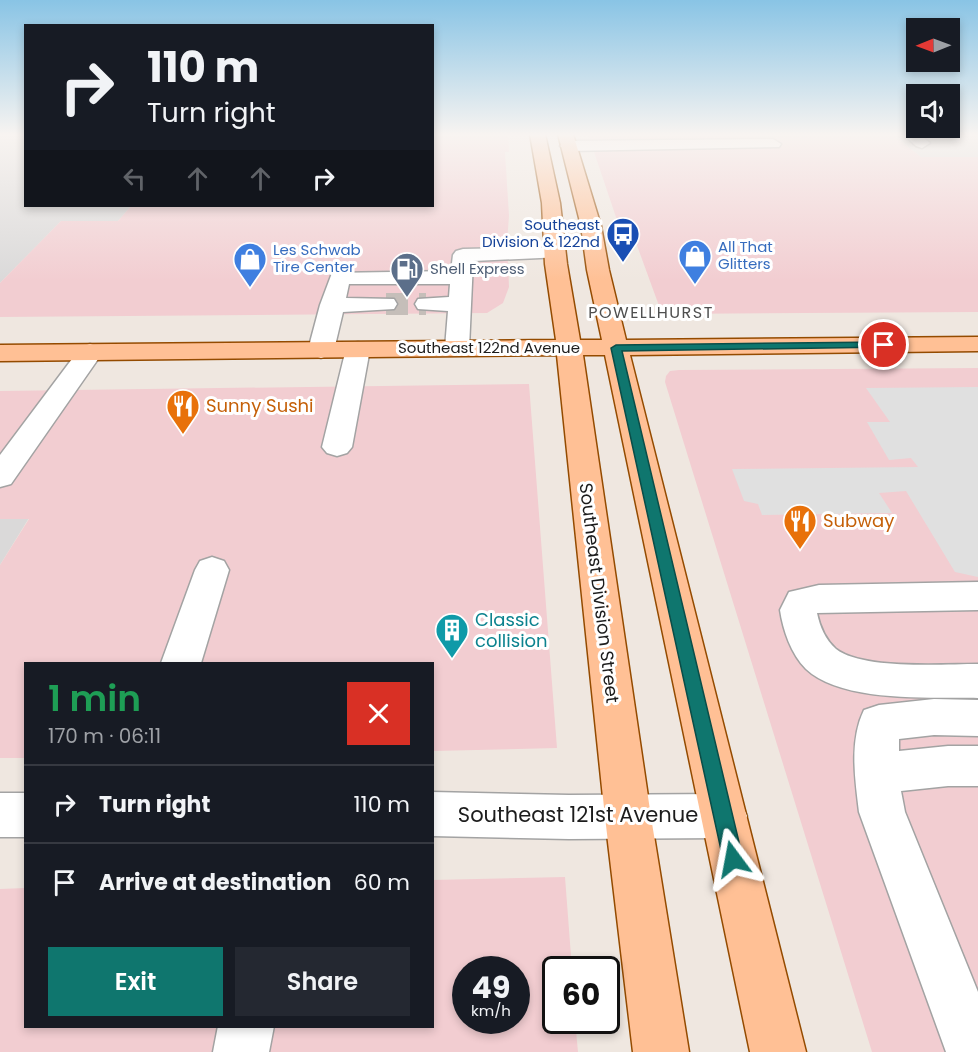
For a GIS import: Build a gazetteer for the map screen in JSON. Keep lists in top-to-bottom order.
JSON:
{
  "streets": {
    "main road": ["Southeast 122nd Avenue", "Southeast Division Street"],
    "street": ["Southeast 121st Avenue"]
  },
  "crossings": [
    ["Southeast 122nd Avenue", "Southeast Division Street"],
    ["Southeast Division Street", "Southeast 121st Avenue"]
  ],
  "districts": ["POWELLHURST"],
  "places": {
    "bus stop": ["Southeast Division & 122nd"],
    "shop": ["All That Glitters", "Les Schwab Tire Center"],
    "fuel station": ["Shell Express"],
    "restaurant": ["Sunny Sushi", "Subway"],
    "building": ["Classic collision"]
  },
  "north": "left",
  "page": {
    "turn": ["110 m", "Turn right"],
    "heading": ["1 min", "170 m · 06:11"],
    "list": [
      {
        "name": "Turn right",
        "value": "110 m"
      },
      {
        "name": "Arrive at destination",
        "value": "60 m"
      }
    ],
    "buttons": ["Exit", "Share"],
    "speed": "49 km/h",
    "limit": "60"
  }
}
